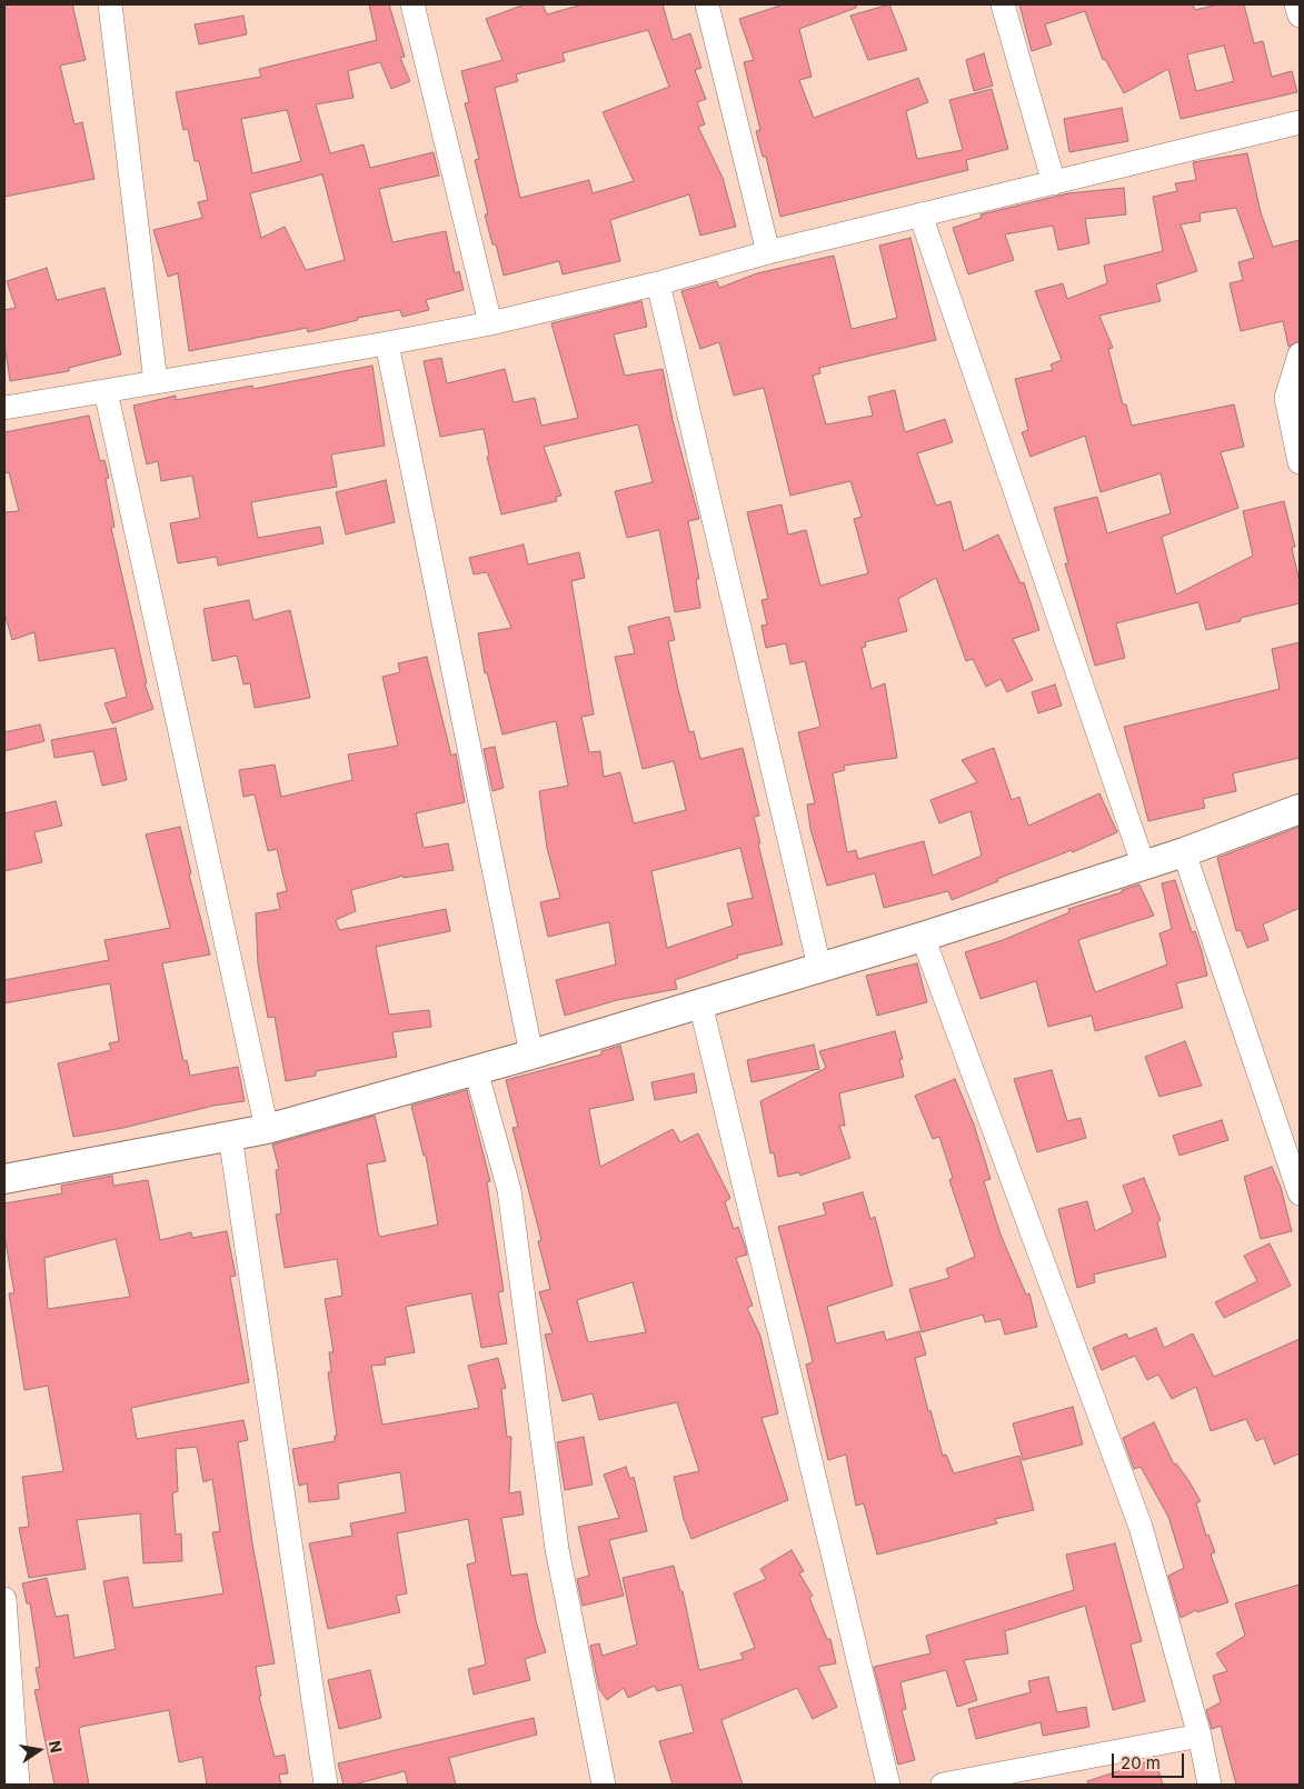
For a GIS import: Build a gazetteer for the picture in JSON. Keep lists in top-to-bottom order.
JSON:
{
  "scale_bar": "20 m",
  "north": "right"
}
